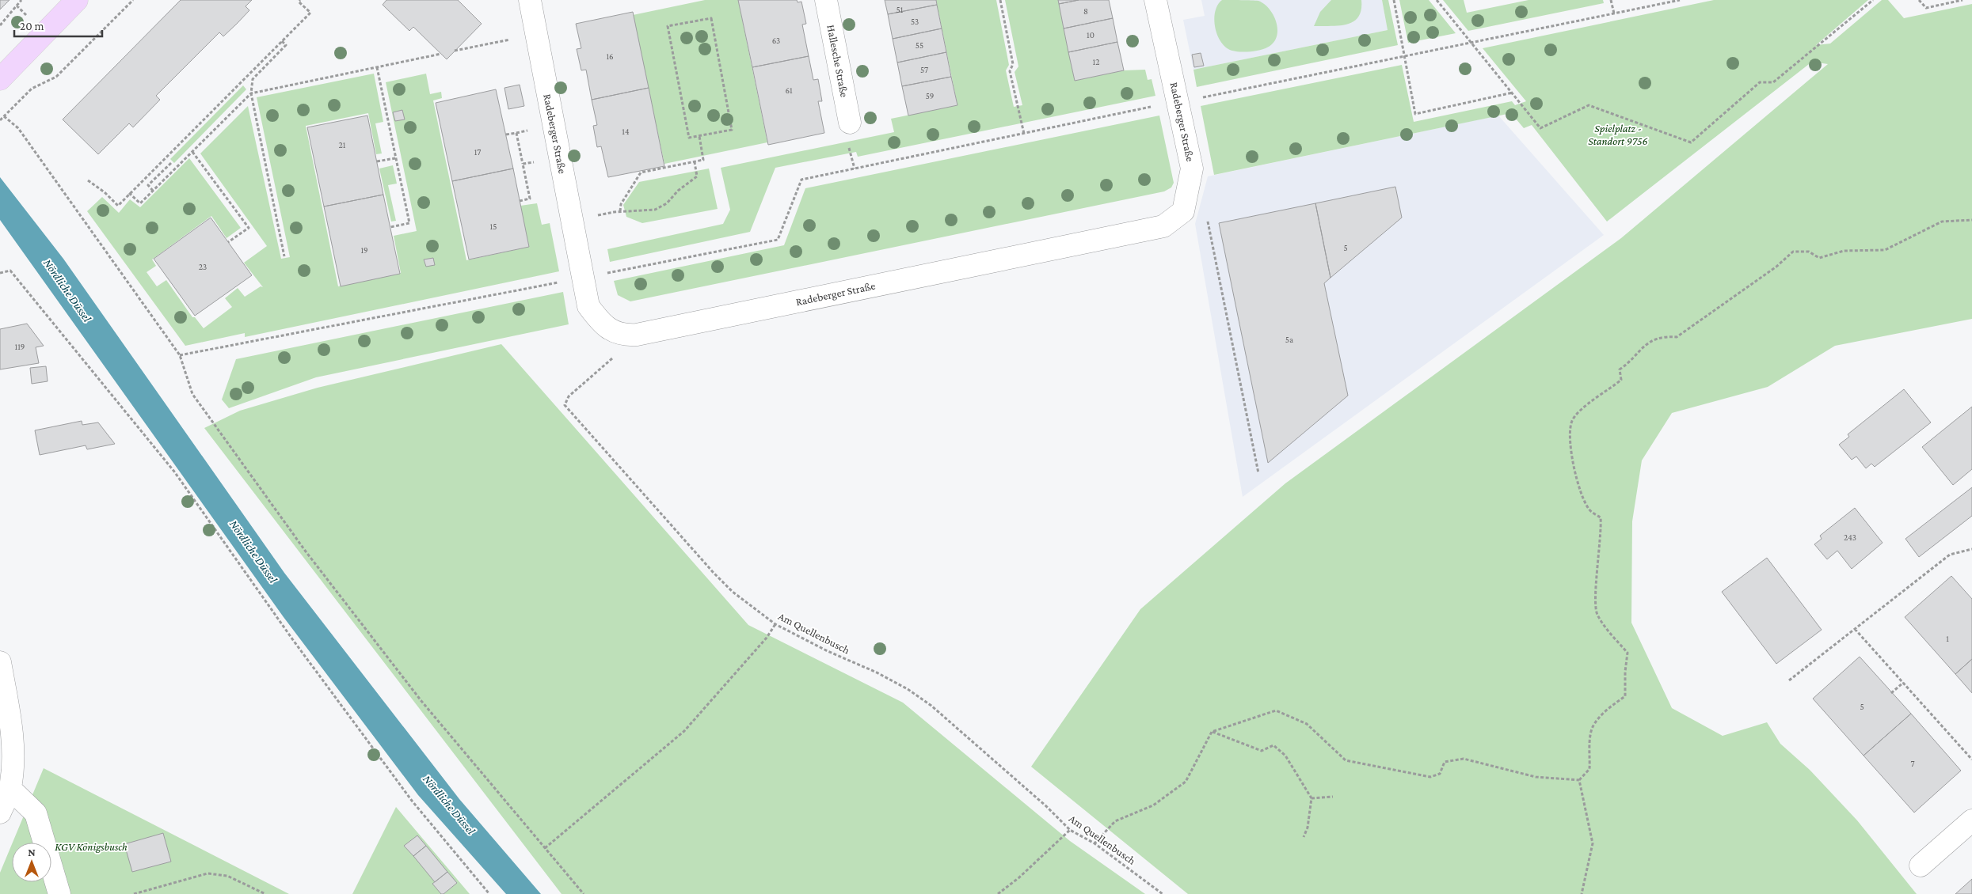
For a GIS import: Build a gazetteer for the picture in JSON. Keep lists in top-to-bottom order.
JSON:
{
  "streets": {
    "street": ["Hallesche Straße", "Radeberger Straße"],
    "path": ["Am Quellenbusch"]
  },
  "crossings": [
    ["Radeberger Straße", "Am Quellenbusch"]
  ],
  "water": ["Nördliche Düssel"],
  "parks": ["Spielplatz - Standort 9756", "KGV Königsbusch"],
  "house_numbers": [
    "51",
    "8",
    "53",
    "10",
    "63",
    "55",
    "16",
    "12",
    "57",
    "61",
    "59",
    "14",
    "21",
    "17",
    "15",
    "5",
    "19",
    "23",
    "5a",
    "119",
    "243",
    "1",
    "5",
    "7"
  ],
  "scale_bar": "20 m",
  "north": "top"
}
